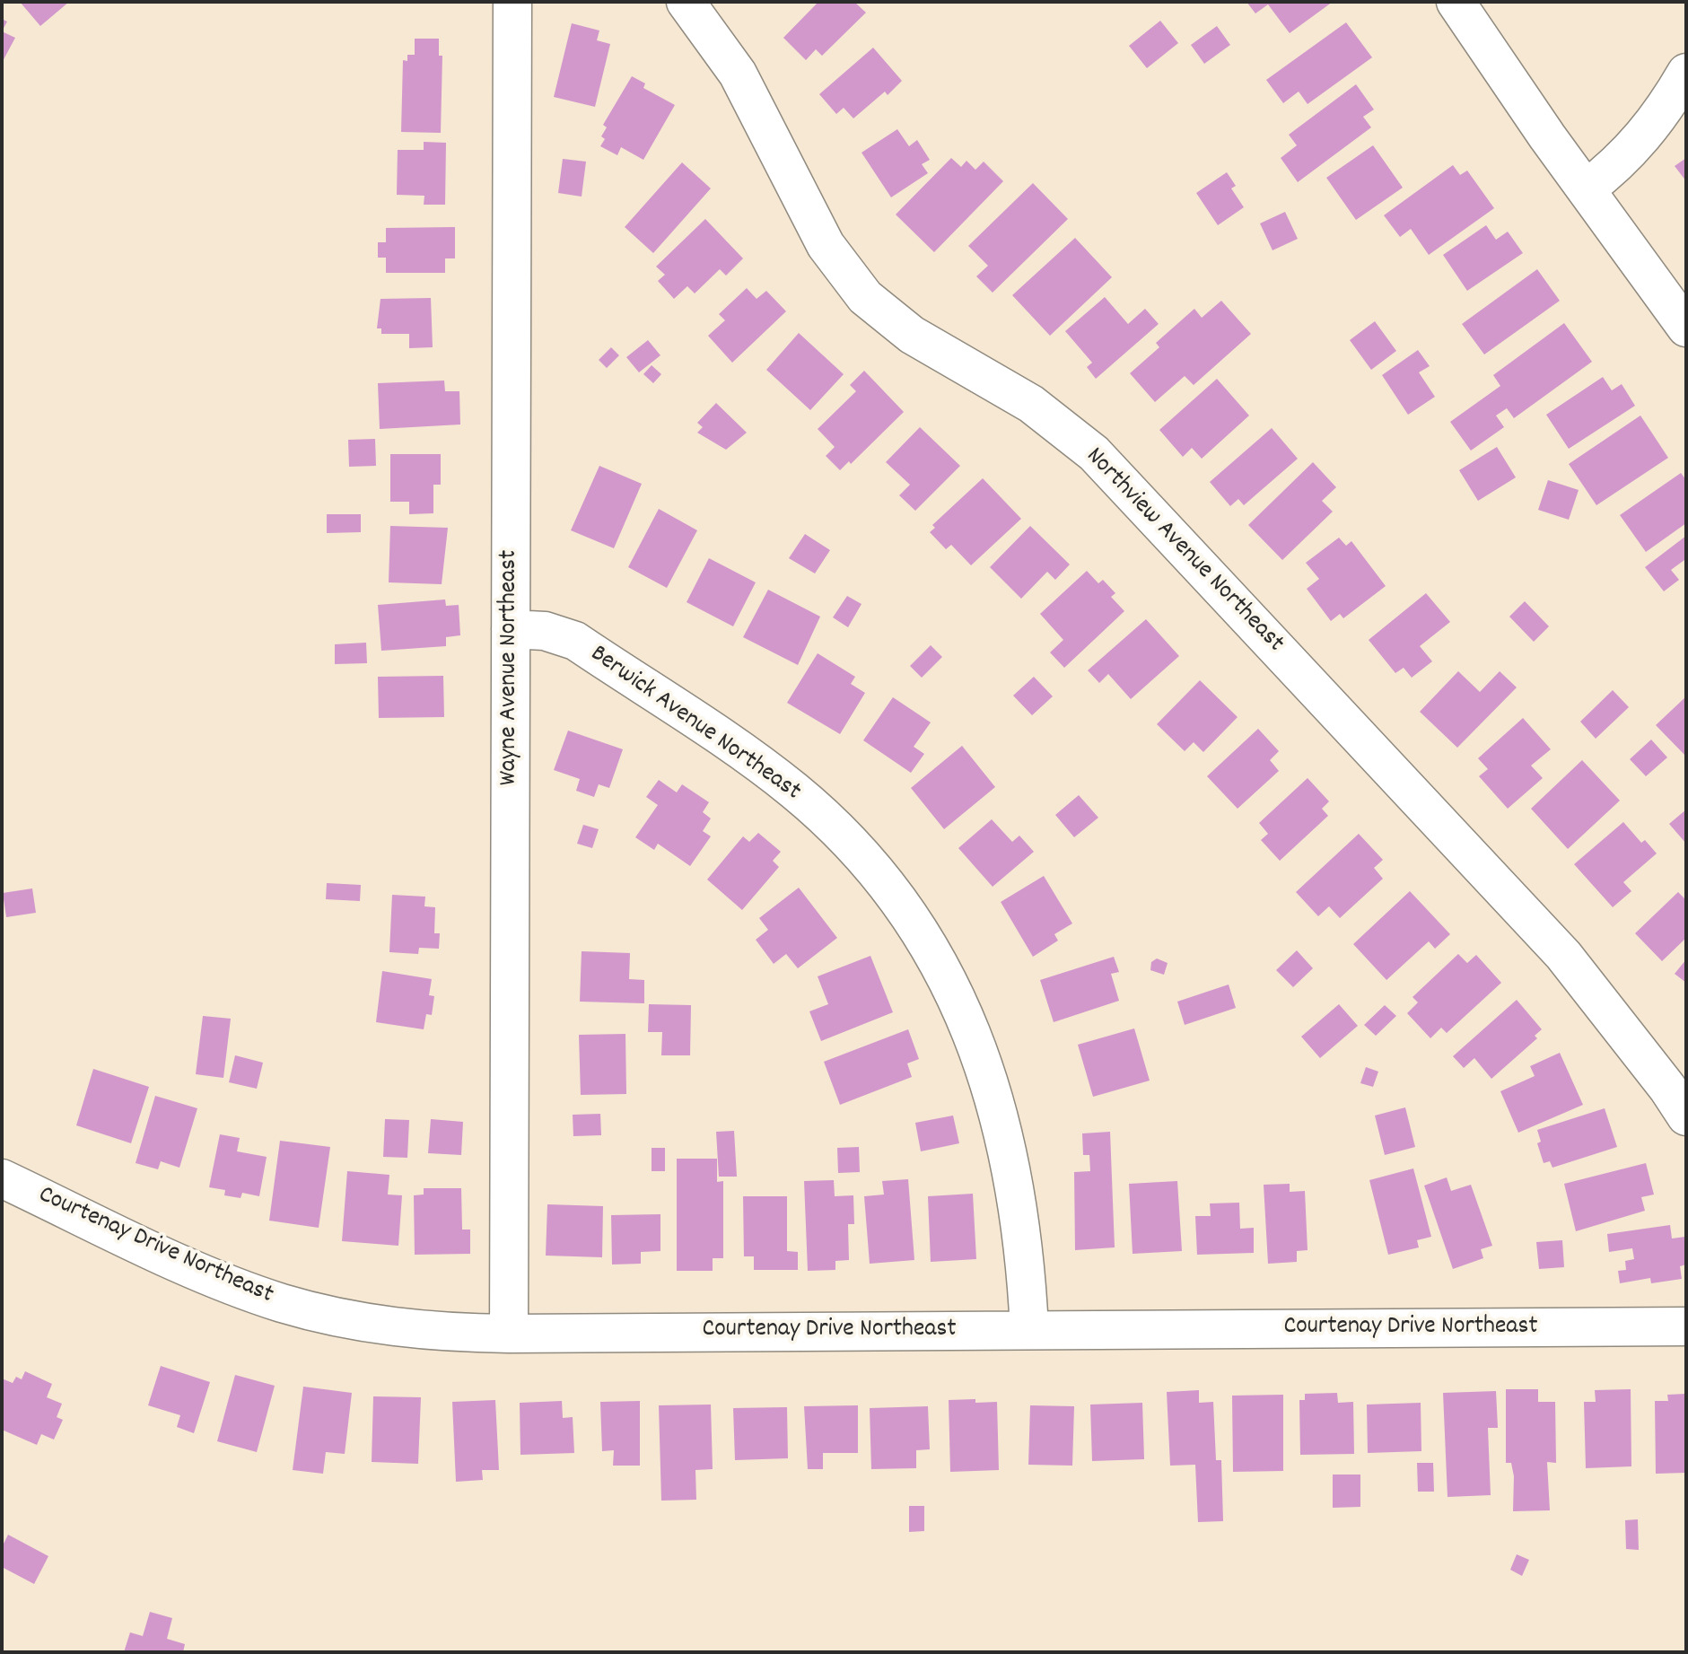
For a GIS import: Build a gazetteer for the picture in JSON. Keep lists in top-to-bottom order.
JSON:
{
  "streets": {
    "street": [
      "Northview Avenue Northeast",
      "Wayne Avenue Northeast",
      "Berwick Avenue Northeast",
      "Courtenay Drive Northeast"
    ]
  },
  "crossings": [
    ["Wayne Avenue Northeast", "Berwick Avenue Northeast"],
    ["Wayne Avenue Northeast", "Courtenay Drive Northeast"],
    ["Berwick Avenue Northeast", "Courtenay Drive Northeast"]
  ]
}
